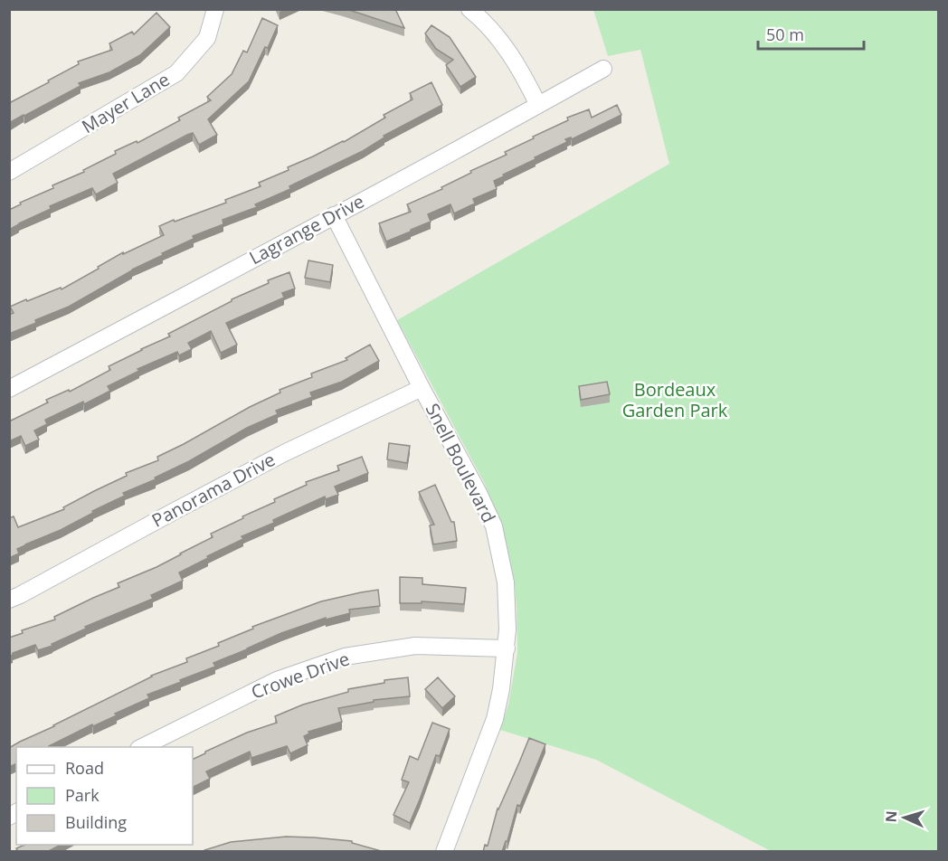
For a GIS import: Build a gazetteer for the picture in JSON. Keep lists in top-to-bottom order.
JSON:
{
  "streets": {
    "street": [
      "Mayer Lane",
      "Lagrange Drive",
      "Snell Boulevard",
      "Panorama Drive",
      "Crowe Drive"
    ]
  },
  "crossings": [
    ["Lagrange Drive", "Snell Boulevard"],
    ["Snell Boulevard", "Panorama Drive"],
    ["Snell Boulevard", "Crowe Drive"]
  ],
  "parks": ["Bordeaux Garden Park"],
  "legend": ["Road", "Park", "Building"],
  "scale_bar": "50 m",
  "north": "left"
}
